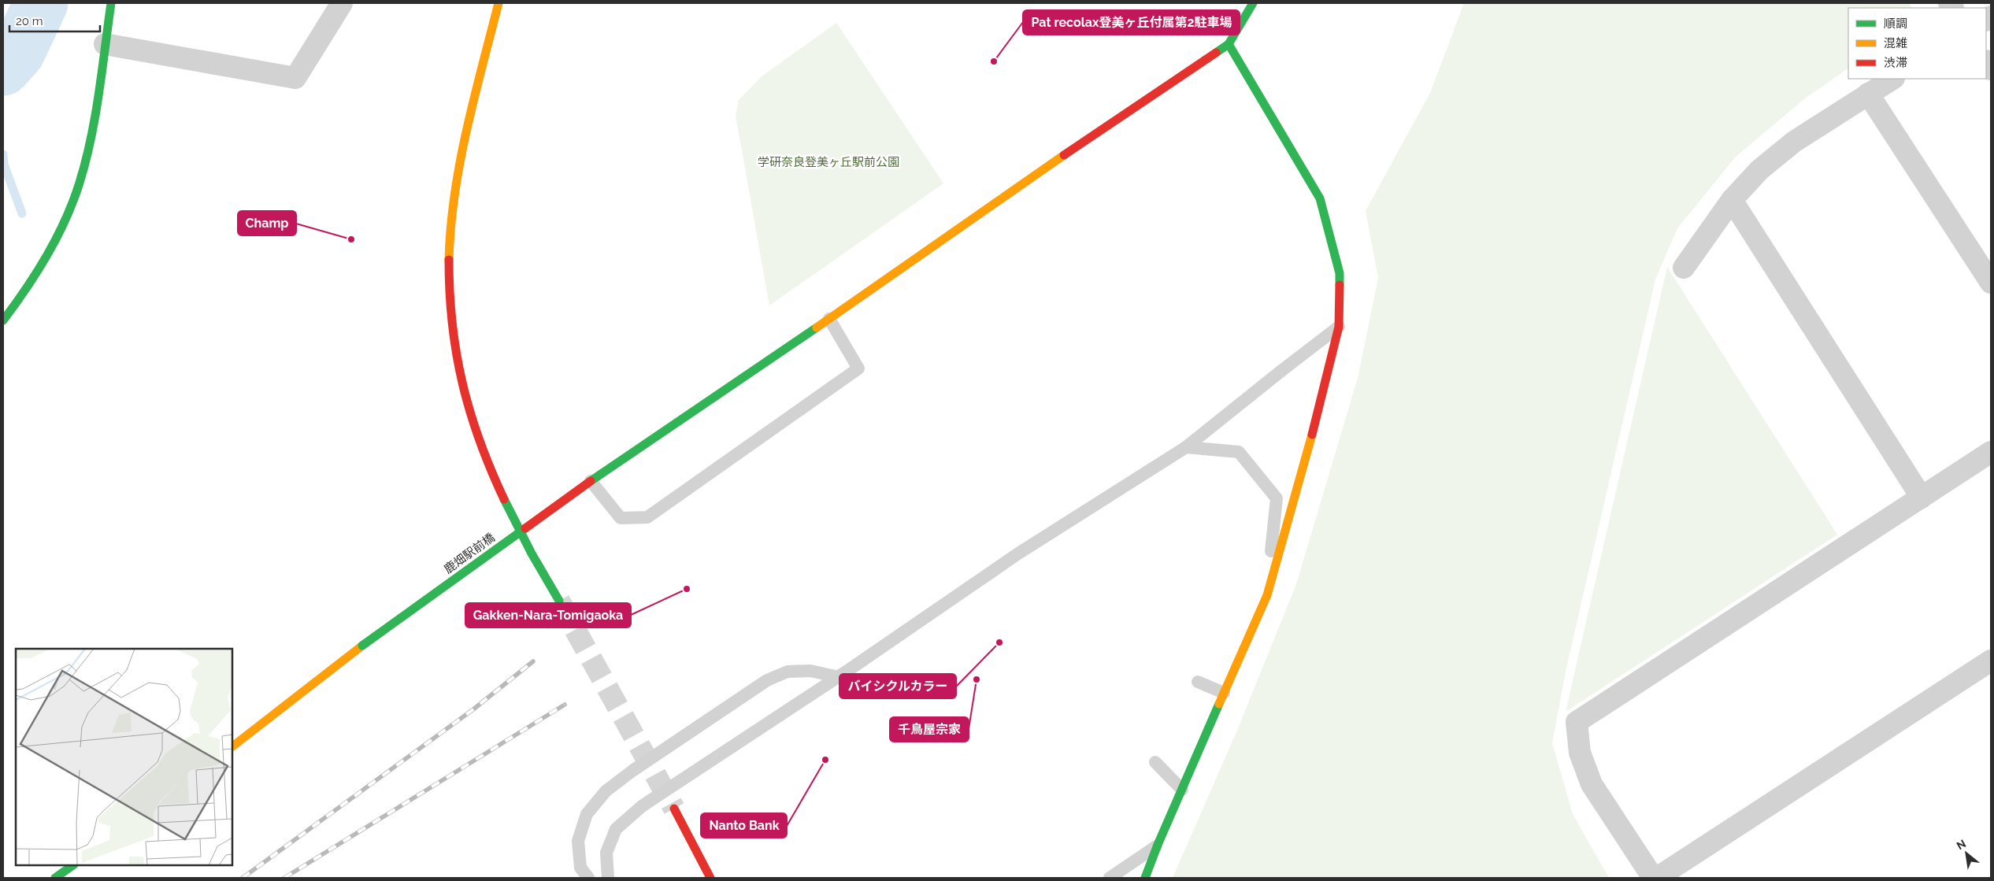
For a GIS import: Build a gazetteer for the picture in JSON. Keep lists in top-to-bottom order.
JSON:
{
  "streets": {
    "main road": ["鹿畑駅前橋"]
  },
  "parks": ["学研奈良登美ヶ丘駅前公園"],
  "places": [
    "Pat recolax登美ヶ丘付属第2駐車場",
    "Champ",
    "Gakken-Nara-Tomigaoka",
    "バイシクルカラー",
    "千鳥屋宗家",
    "Nanto Bank"
  ],
  "legend": ["順調", "混雑", "渋滞"],
  "scale_bar": "20 m",
  "north": "top left"
}
